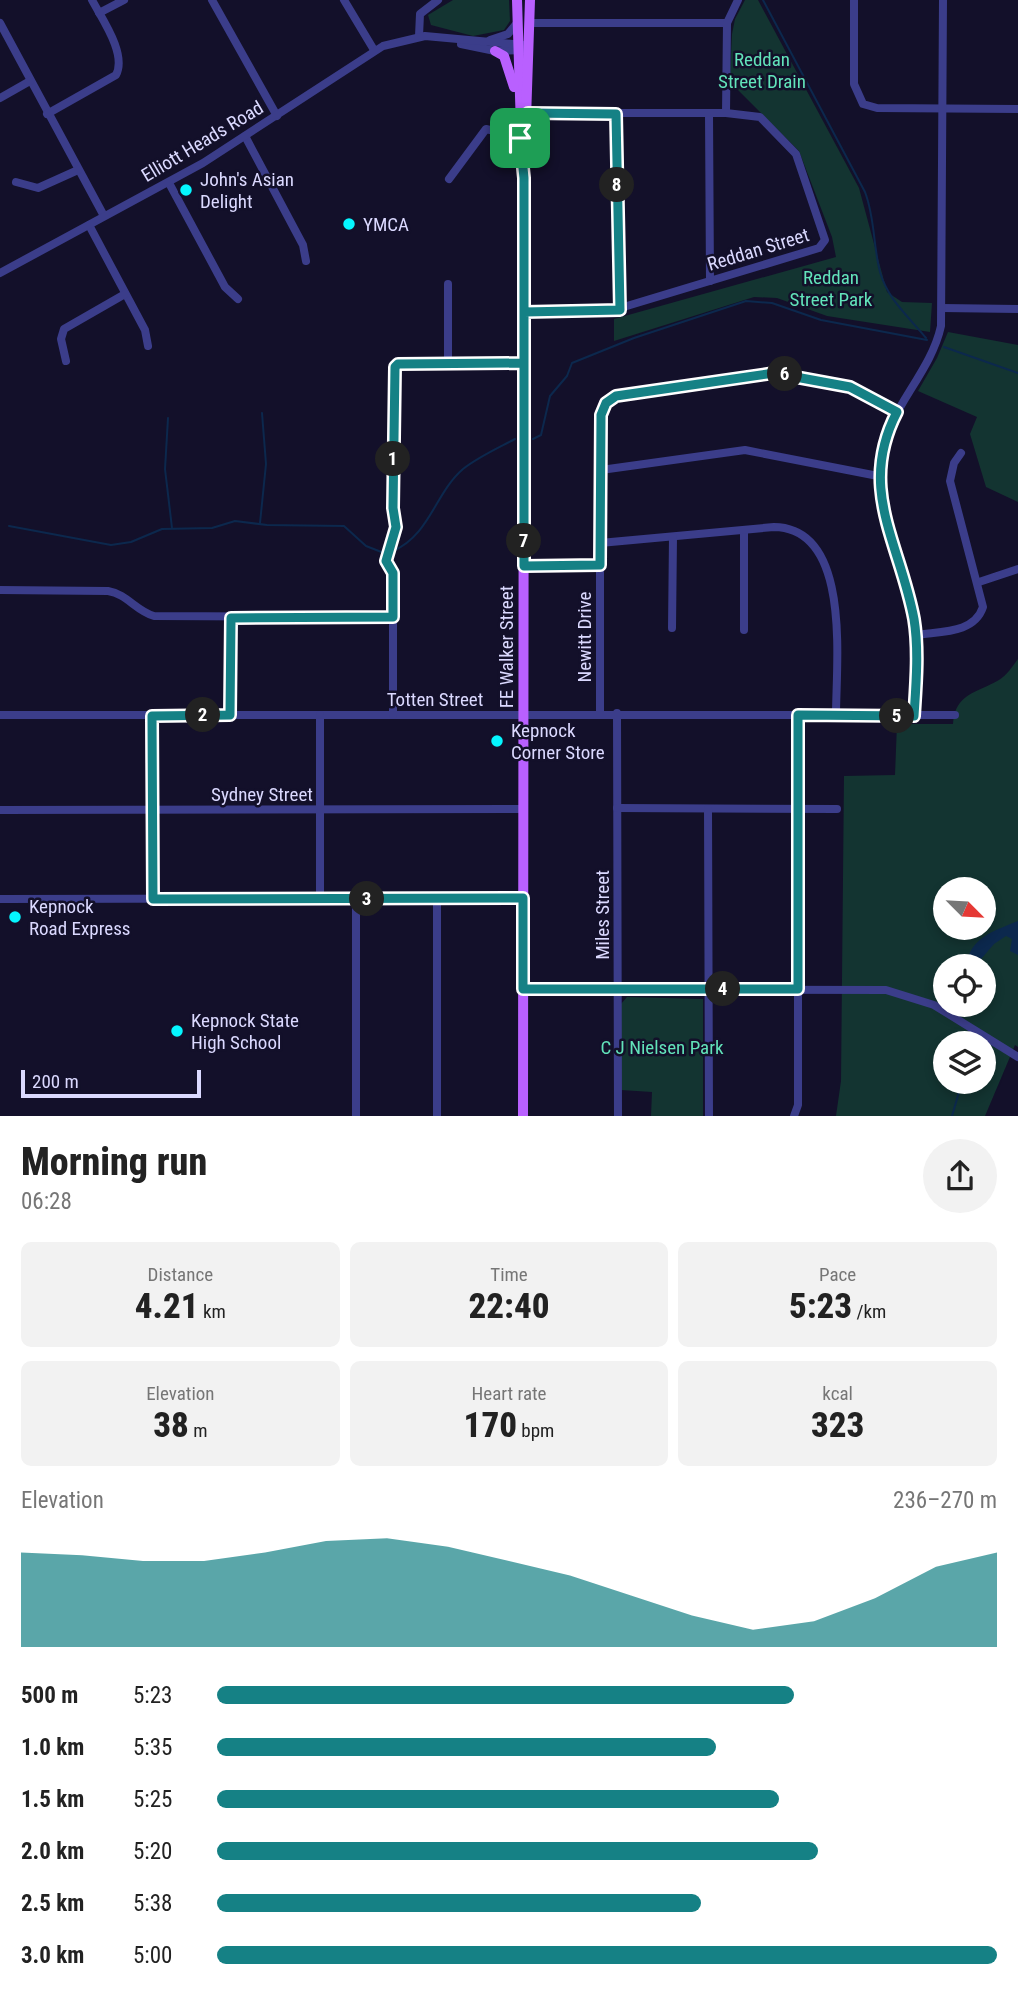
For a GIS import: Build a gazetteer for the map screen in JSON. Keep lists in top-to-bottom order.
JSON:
{
  "streets": {
    "main road": ["FE Walker Street"],
    "street": [
      "Elliott Heads Road",
      "Reddan Street",
      "Newitt Drive",
      "Totten Street",
      "Sydney Street",
      "Miles Street"
    ]
  },
  "crossings": [
    ["Elliott Heads Road", "FE Walker Street"],
    ["Reddan Street", "FE Walker Street"],
    ["Newitt Drive", "Totten Street"],
    ["FE Walker Street", "Totten Street"],
    ["FE Walker Street", "Sydney Street"],
    ["Totten Street", "Miles Street"]
  ],
  "parks": ["Reddan Street Drain", "Reddan Street Park", "C J Nielsen Park"],
  "places": [
    "John's Asian Delight",
    "YMCA",
    "Kepnock Corner Store",
    "Kepnock Road Express",
    "Kepnock State High School"
  ],
  "scale_bar": "200 m",
  "north": "bottom right",
  "page": {
    "pins": [
      "8",
      "6",
      "1",
      "7",
      "2",
      "5",
      "3",
      "4"
    ],
    "scale": "200 m",
    "heading": ["Morning run", "06:28"],
    "stats": [
      ["Distance", "4.21 km"],
      ["Time", "22:40"],
      ["Pace", "5:23 /km"],
      ["Elevation", "38 m"],
      ["Heart rate", "170 bpm"],
      ["kcal", "323"]
    ],
    "chart": ["Elevation", "236–270 m"],
    "list": [
      {
        "name": "500 m",
        "note": "5:23"
      },
      {
        "name": "1.0 km",
        "note": "5:35"
      },
      {
        "name": "1.5 km",
        "note": "5:25"
      },
      {
        "name": "2.0 km",
        "note": "5:20"
      },
      {
        "name": "2.5 km",
        "note": "5:38"
      },
      {
        "name": "3.0 km",
        "note": "5:00"
      }
    ]
  }
}
